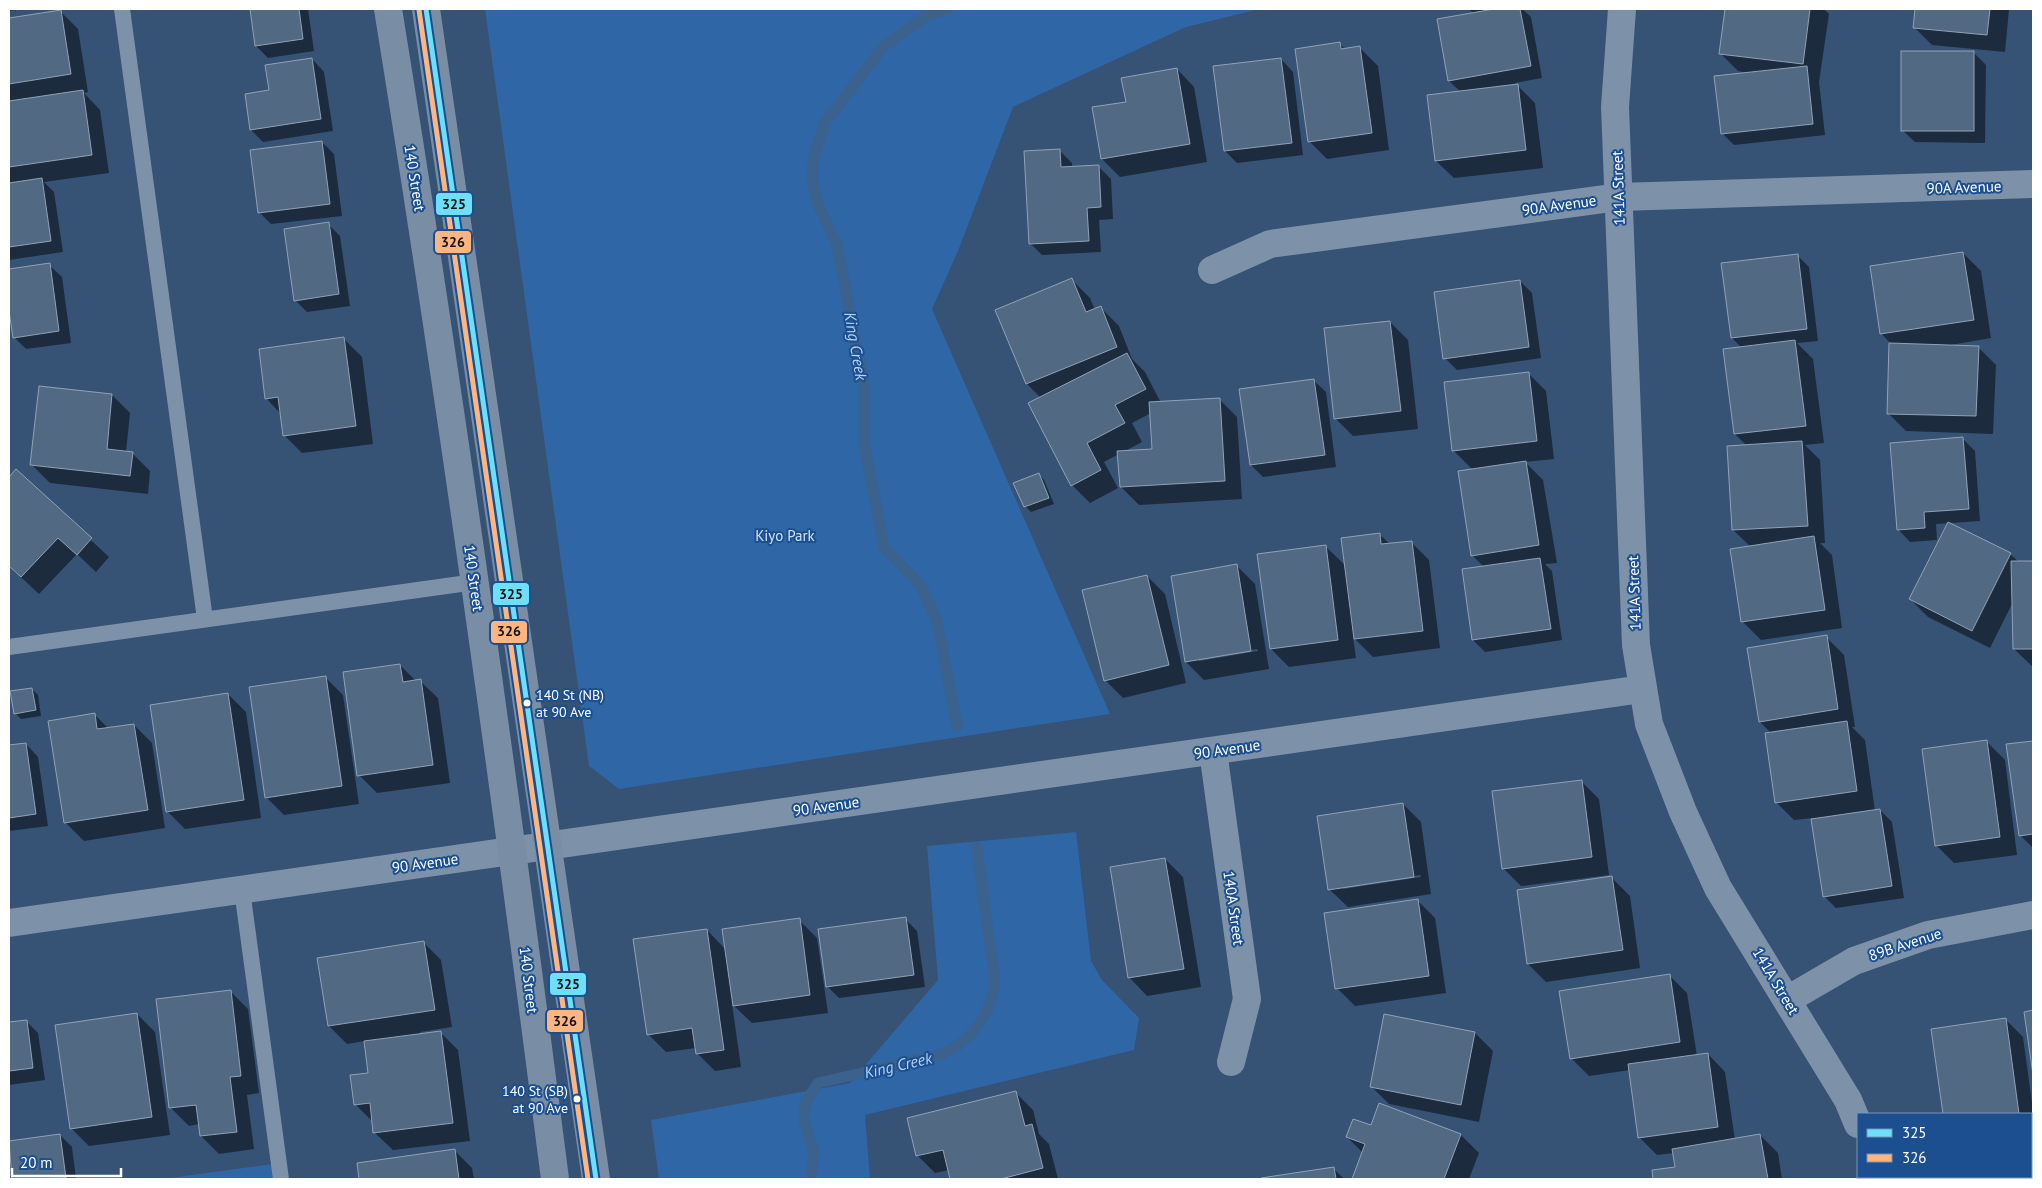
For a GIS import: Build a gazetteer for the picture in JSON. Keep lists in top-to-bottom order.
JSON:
{
  "streets": {
    "main road": ["140 Street"],
    "street": [
      "90A Avenue",
      "141A Street",
      "90 Avenue",
      "140A Street",
      "89B Avenue"
    ]
  },
  "crossings": [
    ["140 Street", "90 Avenue"],
    ["90A Avenue", "141A Street"],
    ["141A Street", "90 Avenue"],
    ["141A Street", "89B Avenue"],
    ["90 Avenue", "140A Street"]
  ],
  "water": ["King Creek"],
  "parks": ["Kiyo Park"],
  "places": ["140 St (NB) at 90 Ave", "140 St (SB) at 90 Ave"],
  "lines": ["transit line 325", "transit line 326"],
  "legend": ["325", "326"],
  "scale_bar": "20 m"
}
